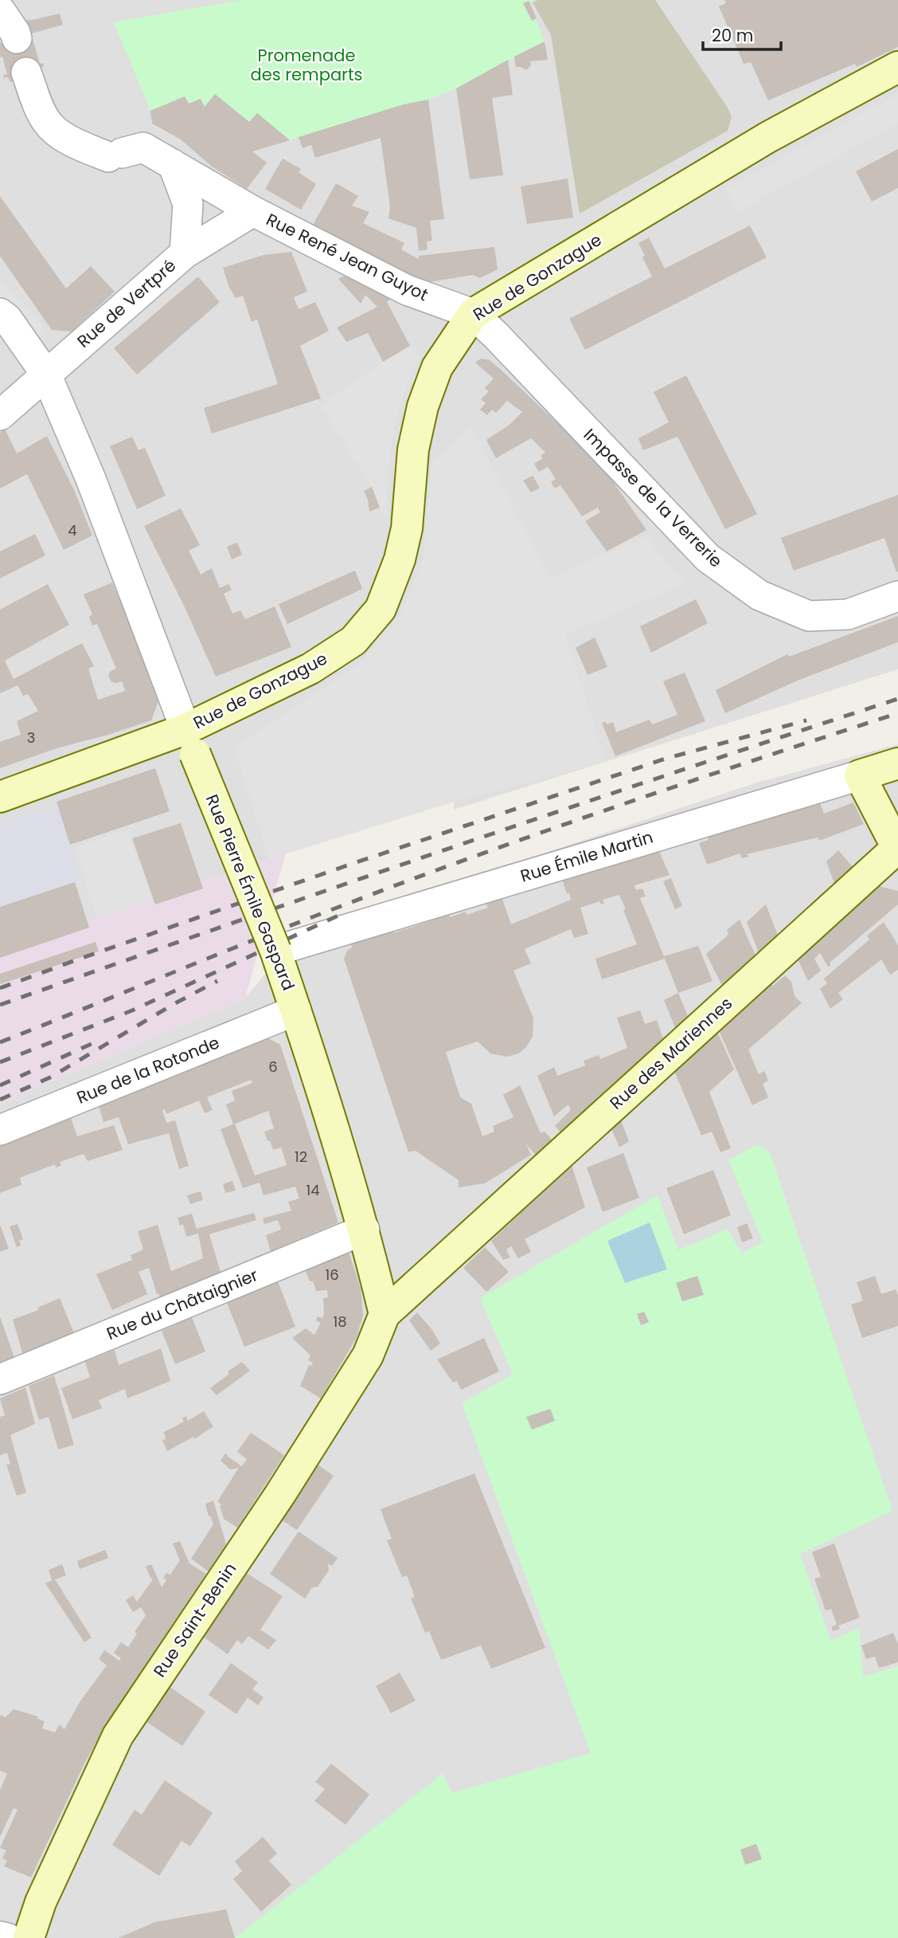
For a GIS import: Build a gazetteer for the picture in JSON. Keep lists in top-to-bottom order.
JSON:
{
  "streets": {
    "main road": [
      "Rue de Gonzague",
      "Rue Émile Martin",
      "Rue Pierre Émile Gaspard",
      "Rue des Mariennes",
      "Rue Saint-Benin"
    ],
    "street": [
      "Rue René Jean Guyot",
      "Rue de Vertpré",
      "Impasse de la Verrerie",
      "Rue de la Rotonde",
      "Rue du Châtaignier"
    ]
  },
  "crossings": [
    ["Rue René Jean Guyot", "Rue de Gonzague"],
    ["Rue René Jean Guyot", "Rue de Vertpré"],
    ["Rue René Jean Guyot", "Impasse de la Verrerie"],
    ["Rue de Gonzague", "Impasse de la Verrerie"],
    ["Rue de Gonzague", "Rue Pierre Émile Gaspard"],
    ["Rue de Vertpré", "Rue Pierre Émile Gaspard"],
    ["Rue Émile Martin", "Rue Pierre Émile Gaspard"],
    ["Rue Émile Martin", "Rue des Mariennes"],
    ["Rue Pierre Émile Gaspard", "Rue des Mariennes"],
    ["Rue Pierre Émile Gaspard", "Rue de la Rotonde"],
    ["Rue Pierre Émile Gaspard", "Rue du Châtaignier"],
    ["Rue Pierre Émile Gaspard", "Rue Saint-Benin"],
    ["Rue des Mariennes", "Rue Saint-Benin"]
  ],
  "parks": ["Promenade des remparts"],
  "house_numbers": [
    "4",
    "3",
    "6",
    "12",
    "14",
    "16",
    "18"
  ],
  "scale_bar": "20 m"
}
